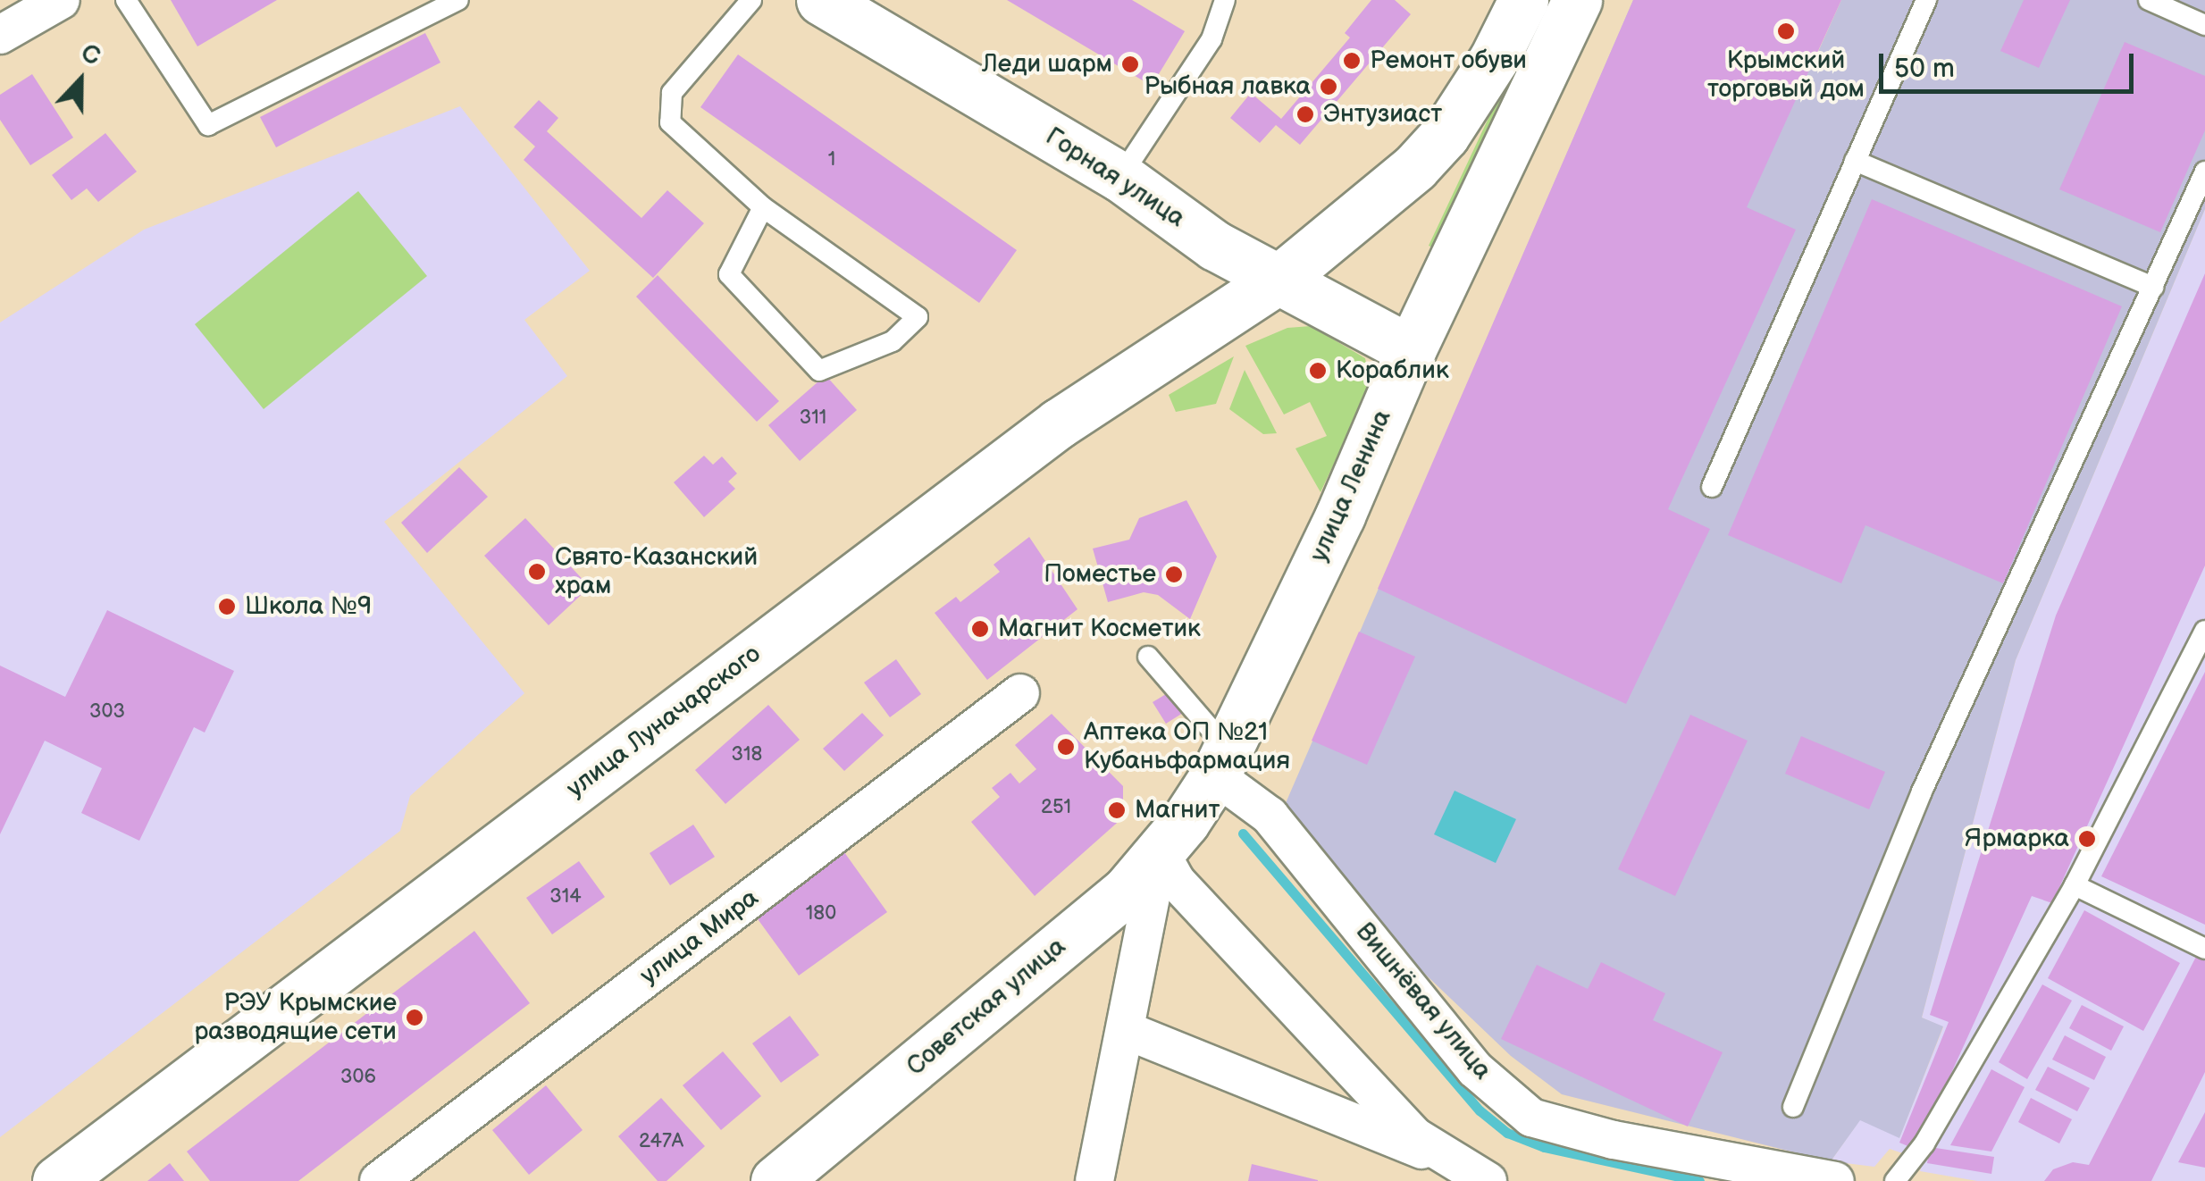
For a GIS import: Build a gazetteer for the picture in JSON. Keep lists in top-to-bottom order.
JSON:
{
  "streets": {
    "main road": [
      "Горная улица",
      "улица Ленина",
      "улица Луначарского",
      "Советская улица"
    ],
    "street": ["улица Мира", "Вишнёвая улица"]
  },
  "crossings": [
    ["Горная улица", "улица Ленина"],
    ["Горная улица", "улица Луначарского"],
    ["улица Ленина", "Вишнёвая улица"],
    ["улица Ленина", "Советская улица"]
  ],
  "places": [
    "Крымский торговый дом",
    "Ремонт обуви",
    "Леди шарм",
    "Рыбная лавка",
    "Энтузиаст",
    "Кораблик",
    "Свято-Казанский храм",
    "Поместье",
    "Школа №9",
    "Магнит Косметик",
    "Аптека ОП №21 Кубаньфармация",
    "Магнит",
    "Ярмарка",
    "РЭУ Крымские разводящие сети"
  ],
  "house_numbers": [
    "1",
    "311",
    "303",
    "318",
    "251",
    "314",
    "180",
    "306",
    "247А"
  ],
  "scale_bar": "50 m",
  "north": "top"
}
